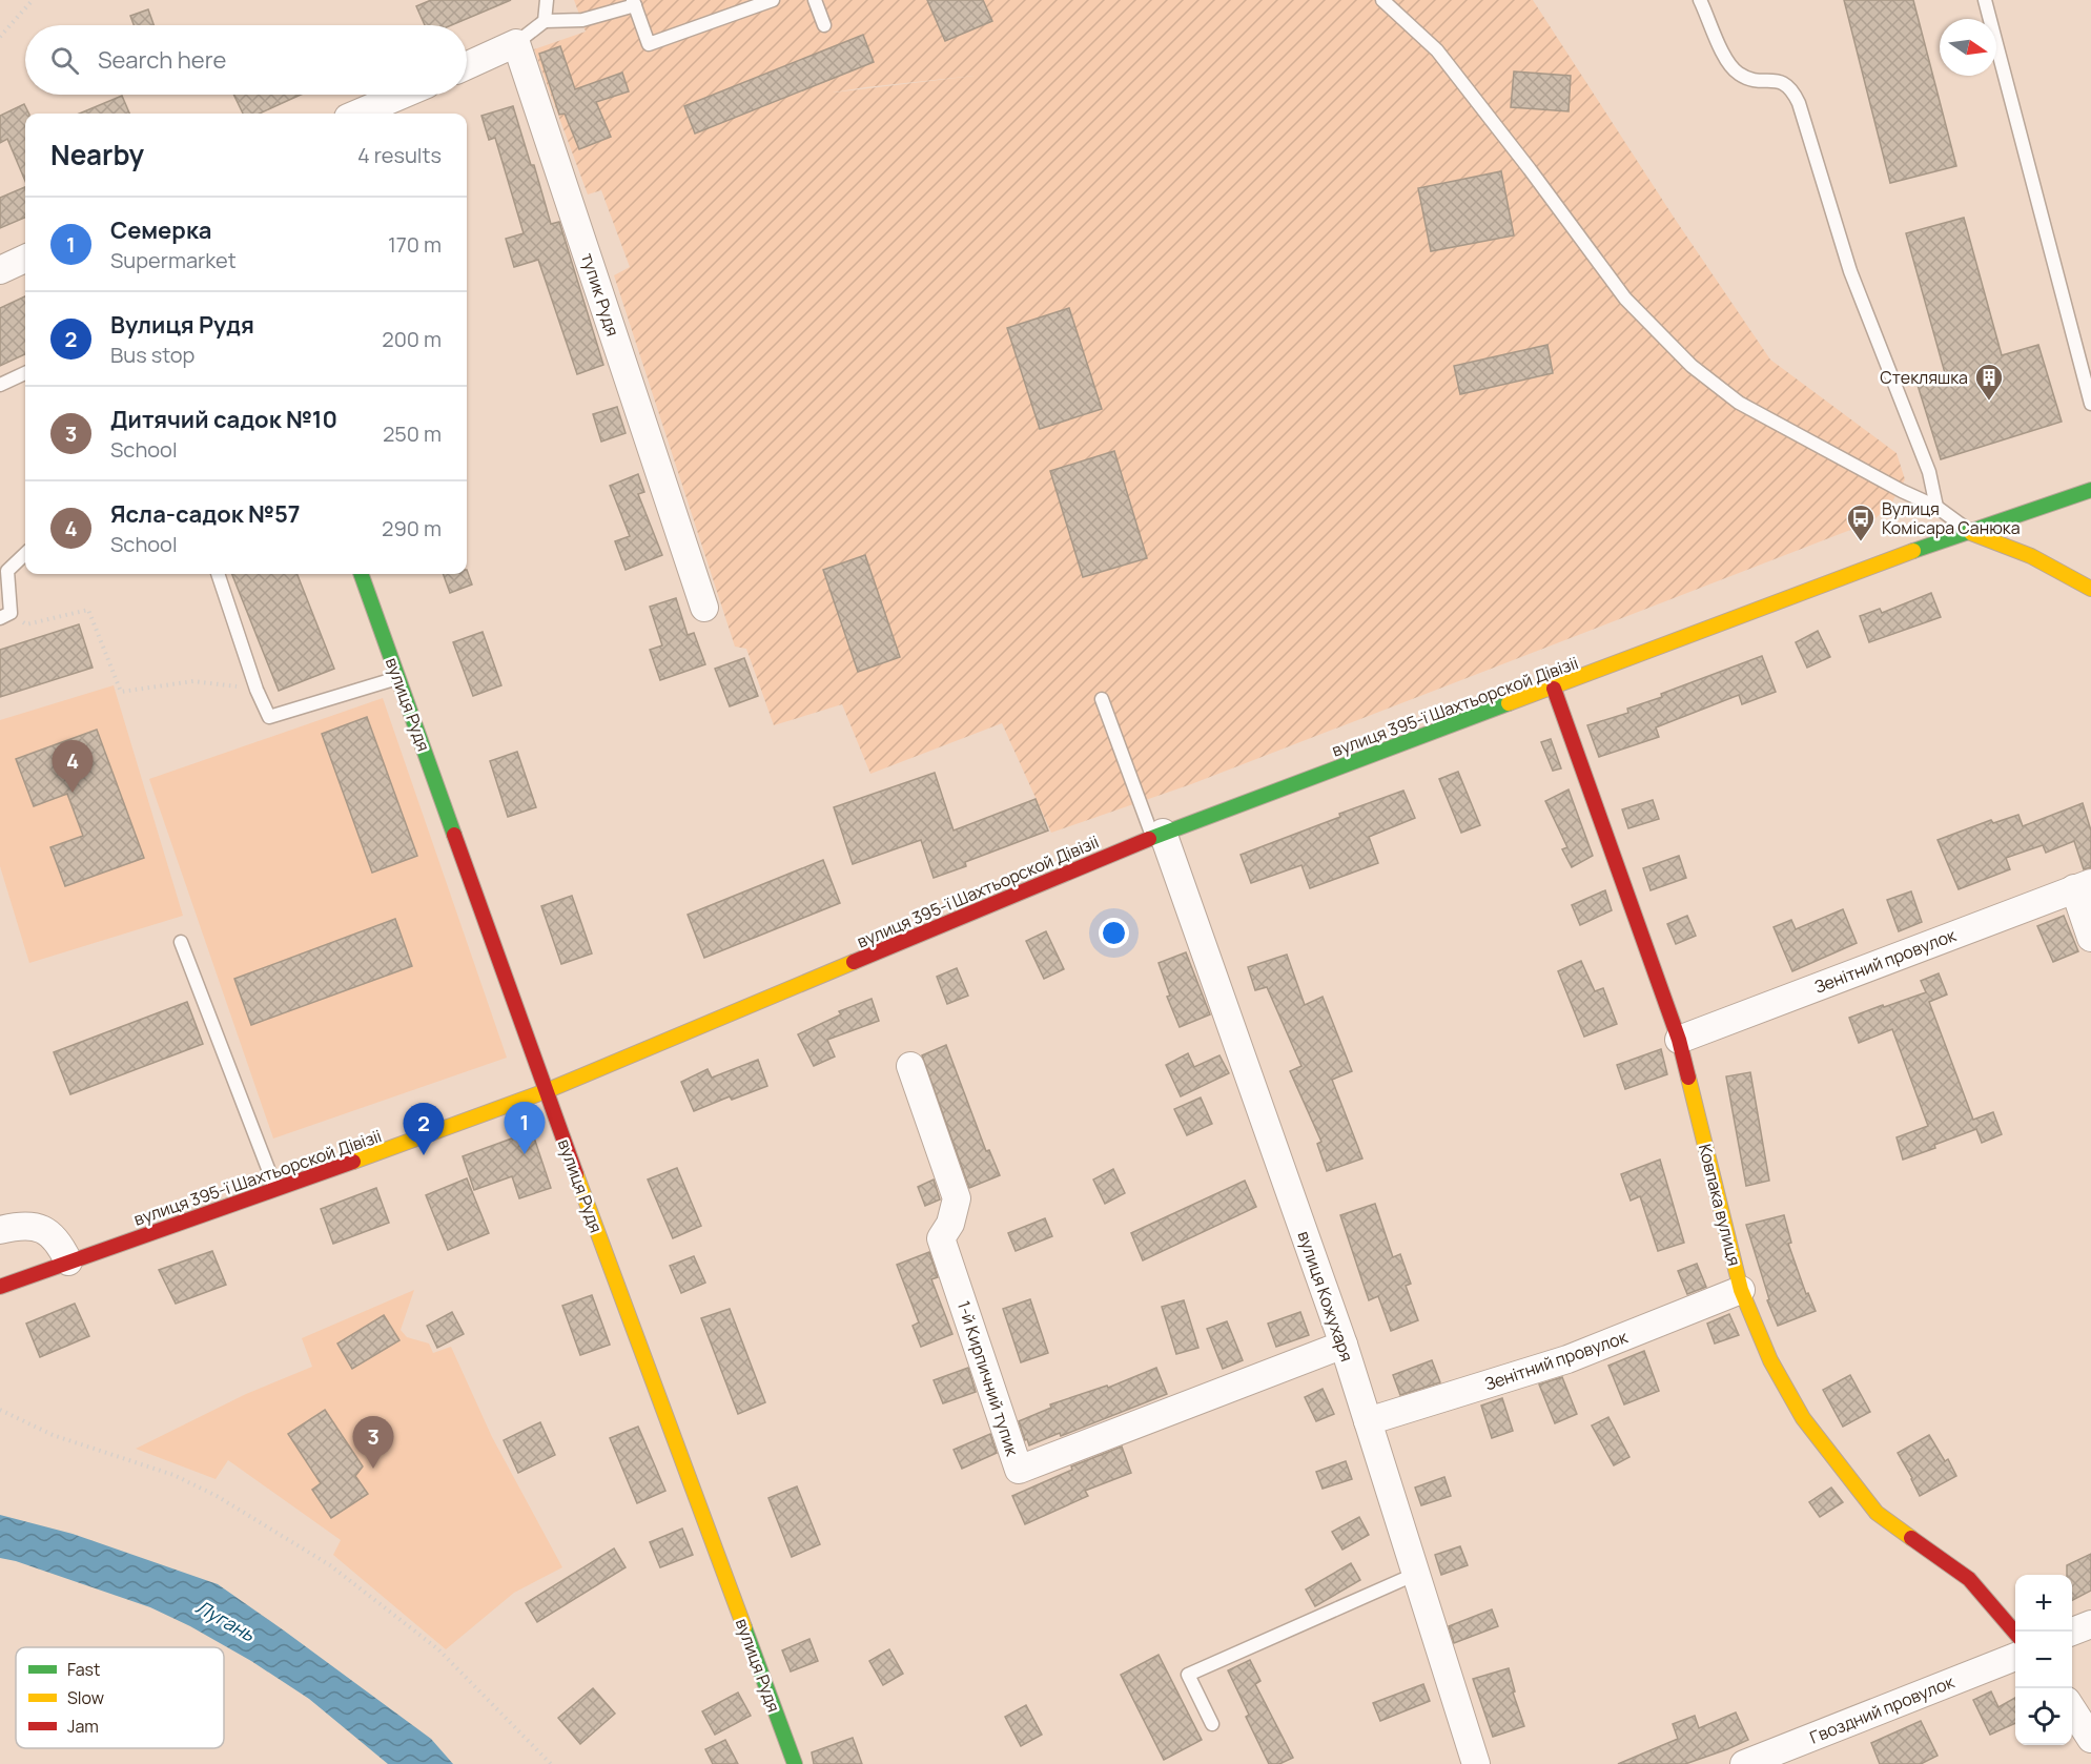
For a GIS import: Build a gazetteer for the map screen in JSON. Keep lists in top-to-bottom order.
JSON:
{
  "streets": {
    "street": [
      "тупик Рудя",
      "вулиця Рудя",
      "вулиця 395-ї Шахтьорской Дівізіі",
      "Зенітний провулок",
      "Ковпака вулиця",
      "вулиця Кожухаря",
      "1-й Кирпичний тупик",
      "Гвоздний провулок"
    ]
  },
  "crossings": [
    ["вулиця Рудя", "вулиця 395-ї Шахтьорской Дівізіі"],
    ["вулиця 395-ї Шахтьорской Дівізіі", "Ковпака вулиця"],
    ["вулиця 395-ї Шахтьорской Дівізіі", "вулиця Кожухаря"],
    ["Зенітний провулок", "Ковпака вулиця"],
    ["Зенітний провулок", "вулиця Кожухаря"],
    ["вулиця Кожухаря", "1-й Кирпичний тупик"]
  ],
  "water": ["Лугань"],
  "places": {
    "building": ["Стекляшка"],
    "bus stop": ["Вулиця Комісара Санюка"]
  },
  "legend": ["Fast", "Slow", "Jam"],
  "north": "right",
  "page": {
    "search": "Search here",
    "heading": ["Nearby", "4 results"],
    "list": [
      {
        "mark": "1",
        "name": "Семерка",
        "note": "Supermarket",
        "value": "170 m"
      },
      {
        "mark": "2",
        "name": "Вулиця Рудя",
        "note": "Bus stop",
        "value": "200 m"
      },
      {
        "mark": "3",
        "name": "Дитячий садок №10",
        "note": "School",
        "value": "250 m"
      },
      {
        "mark": "4",
        "name": "Ясла-садок №57",
        "note": "School",
        "value": "290 m"
      }
    ],
    "pins": [
      "4",
      "1",
      "2",
      "3"
    ],
    "map_buttons": ["+", "−"]
  }
}
